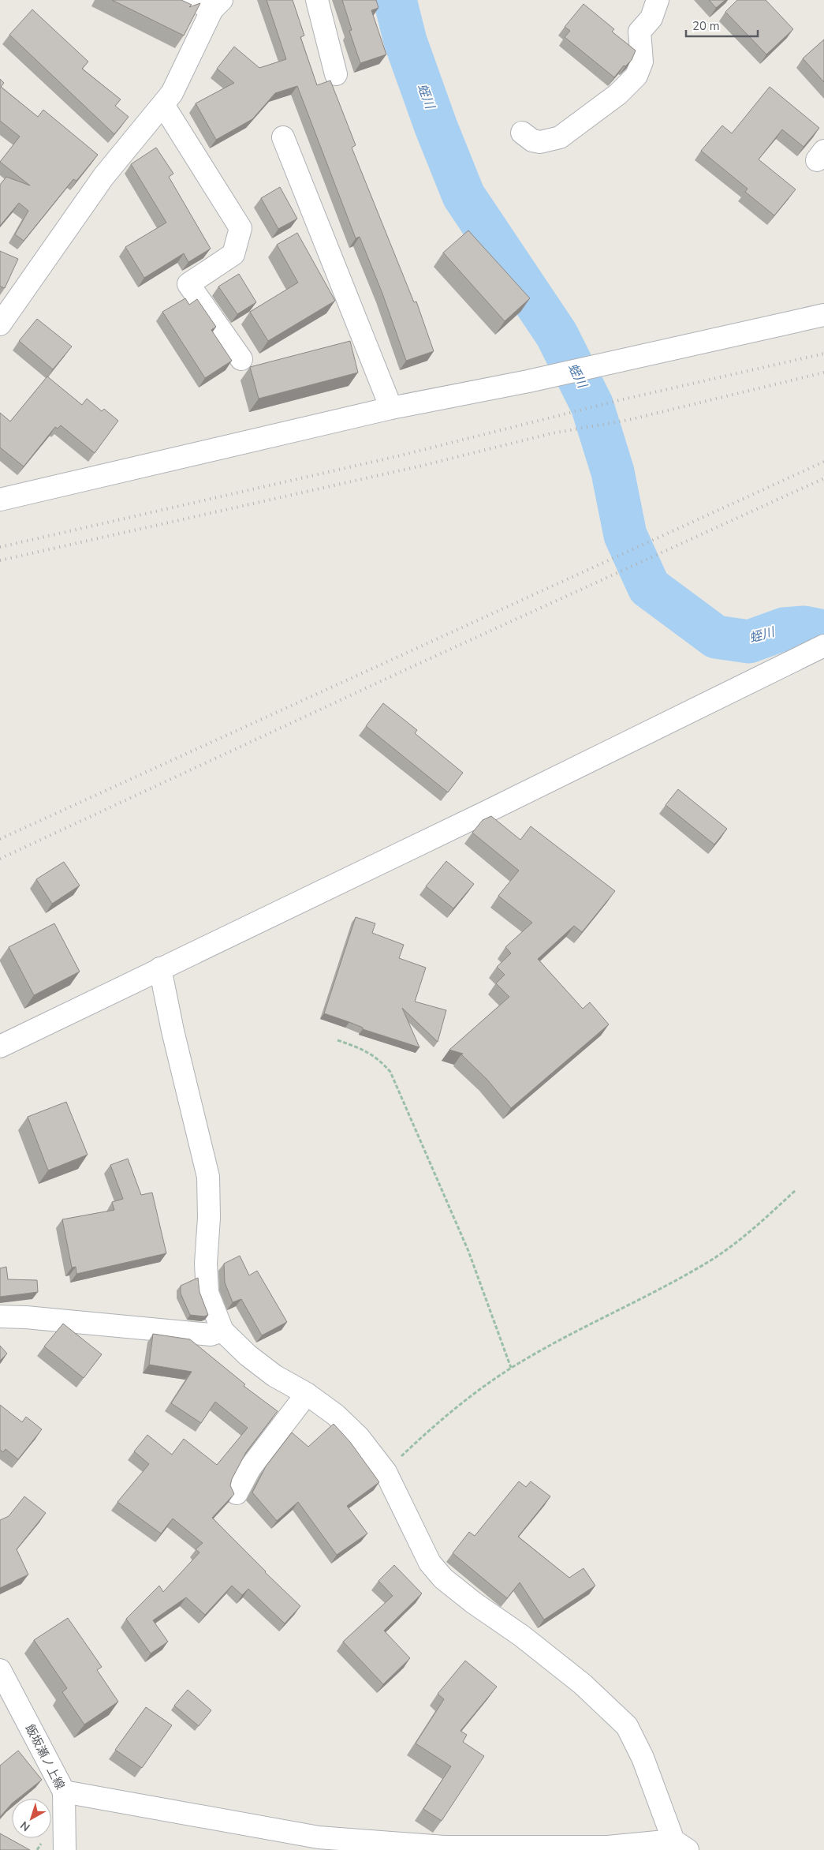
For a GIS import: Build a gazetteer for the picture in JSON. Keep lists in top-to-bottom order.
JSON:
{
  "streets": {
    "street": ["飯坂瀬ノ上線"]
  },
  "water": ["蛭川"],
  "scale_bar": "20 m",
  "north": "bottom left"
}
